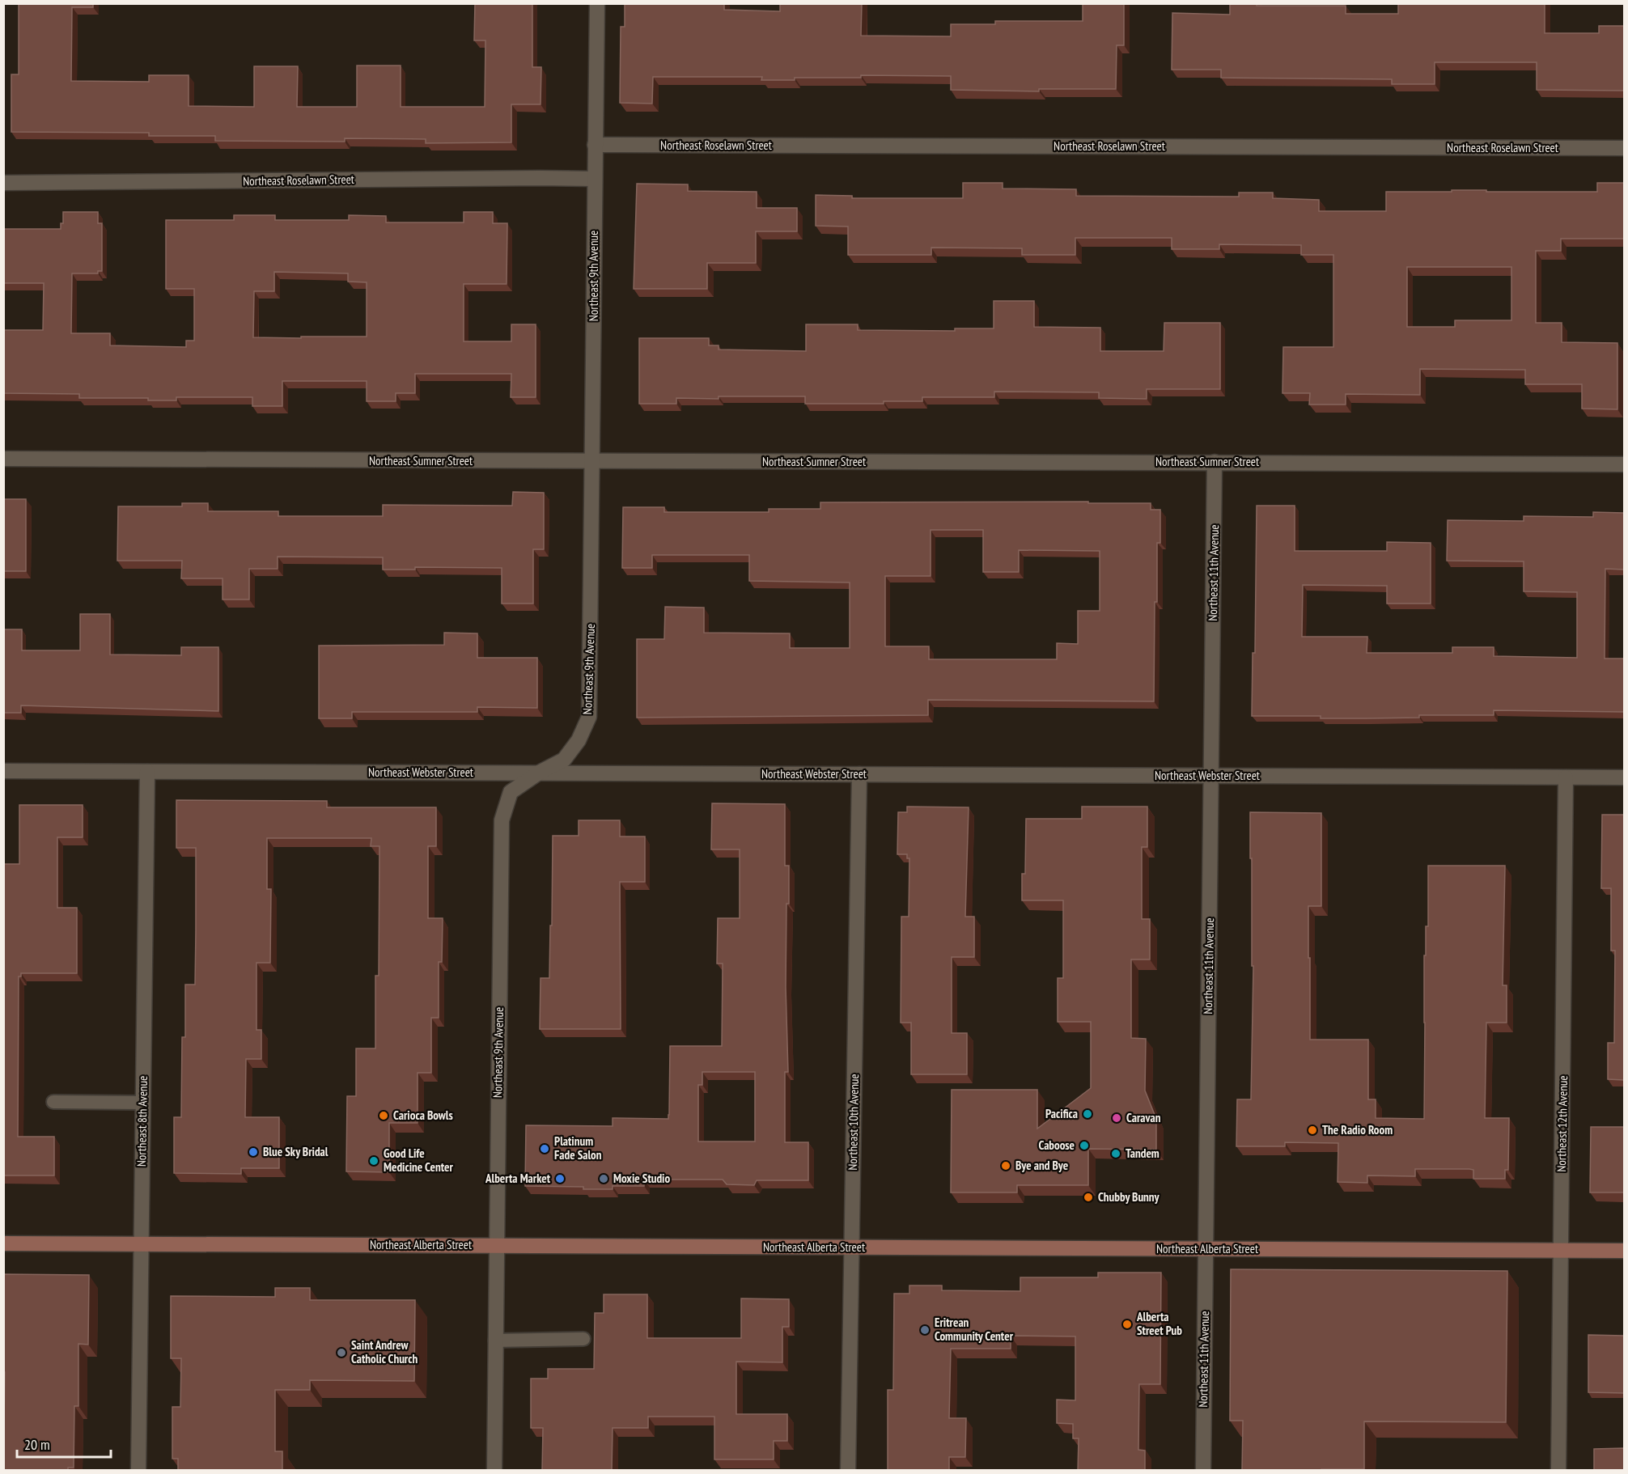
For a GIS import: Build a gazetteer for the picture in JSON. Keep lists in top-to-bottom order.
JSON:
{
  "streets": {
    "street": [
      "Northeast Roselawn Street",
      "Northeast 9th Avenue",
      "Northeast Sumner Street",
      "Northeast 11th Avenue",
      "Northeast Webster Street",
      "Northeast 8th Avenue",
      "Northeast 10th Avenue",
      "Northeast 12th Avenue",
      "Northeast Alberta Street"
    ]
  },
  "crossings": [
    ["Northeast Roselawn Street", "Northeast 9th Avenue"],
    ["Northeast 9th Avenue", "Northeast Sumner Street"],
    ["Northeast 9th Avenue", "Northeast Webster Street"],
    ["Northeast 9th Avenue", "Northeast Alberta Street"],
    ["Northeast Sumner Street", "Northeast 11th Avenue"],
    ["Northeast 11th Avenue", "Northeast Webster Street"],
    ["Northeast 11th Avenue", "Northeast Alberta Street"],
    ["Northeast Webster Street", "Northeast 8th Avenue"],
    ["Northeast Webster Street", "Northeast 10th Avenue"],
    ["Northeast Webster Street", "Northeast 12th Avenue"],
    ["Northeast 8th Avenue", "Northeast Alberta Street"],
    ["Northeast 10th Avenue", "Northeast Alberta Street"],
    ["Northeast 12th Avenue", "Northeast Alberta Street"]
  ],
  "places": [
    "Pacifica",
    "Carioca Bowls",
    "Caravan",
    "The Radio Room",
    "Caboose",
    "Platinum Fade Salon",
    "Blue Sky Bridal",
    "Tandem",
    "Good Life Medicine Center",
    "Bye and Bye",
    "Alberta Market",
    "Moxie Studio",
    "Chubby Bunny",
    "Alberta Street Pub",
    "Eritrean Community Center",
    "Saint Andrew Catholic Church"
  ],
  "scale_bar": "20 m"
}
